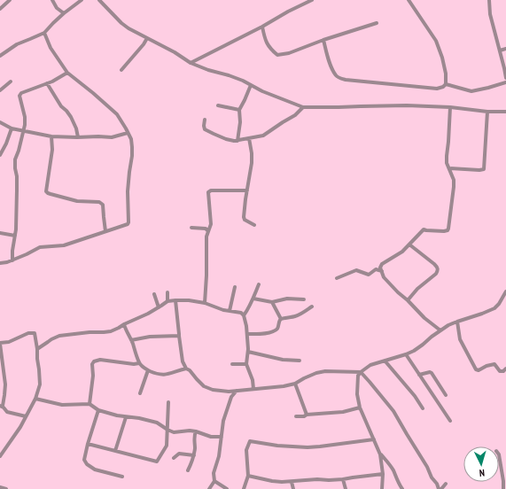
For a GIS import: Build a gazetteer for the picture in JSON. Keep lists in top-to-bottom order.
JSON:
{
  "north": "bottom"
}
